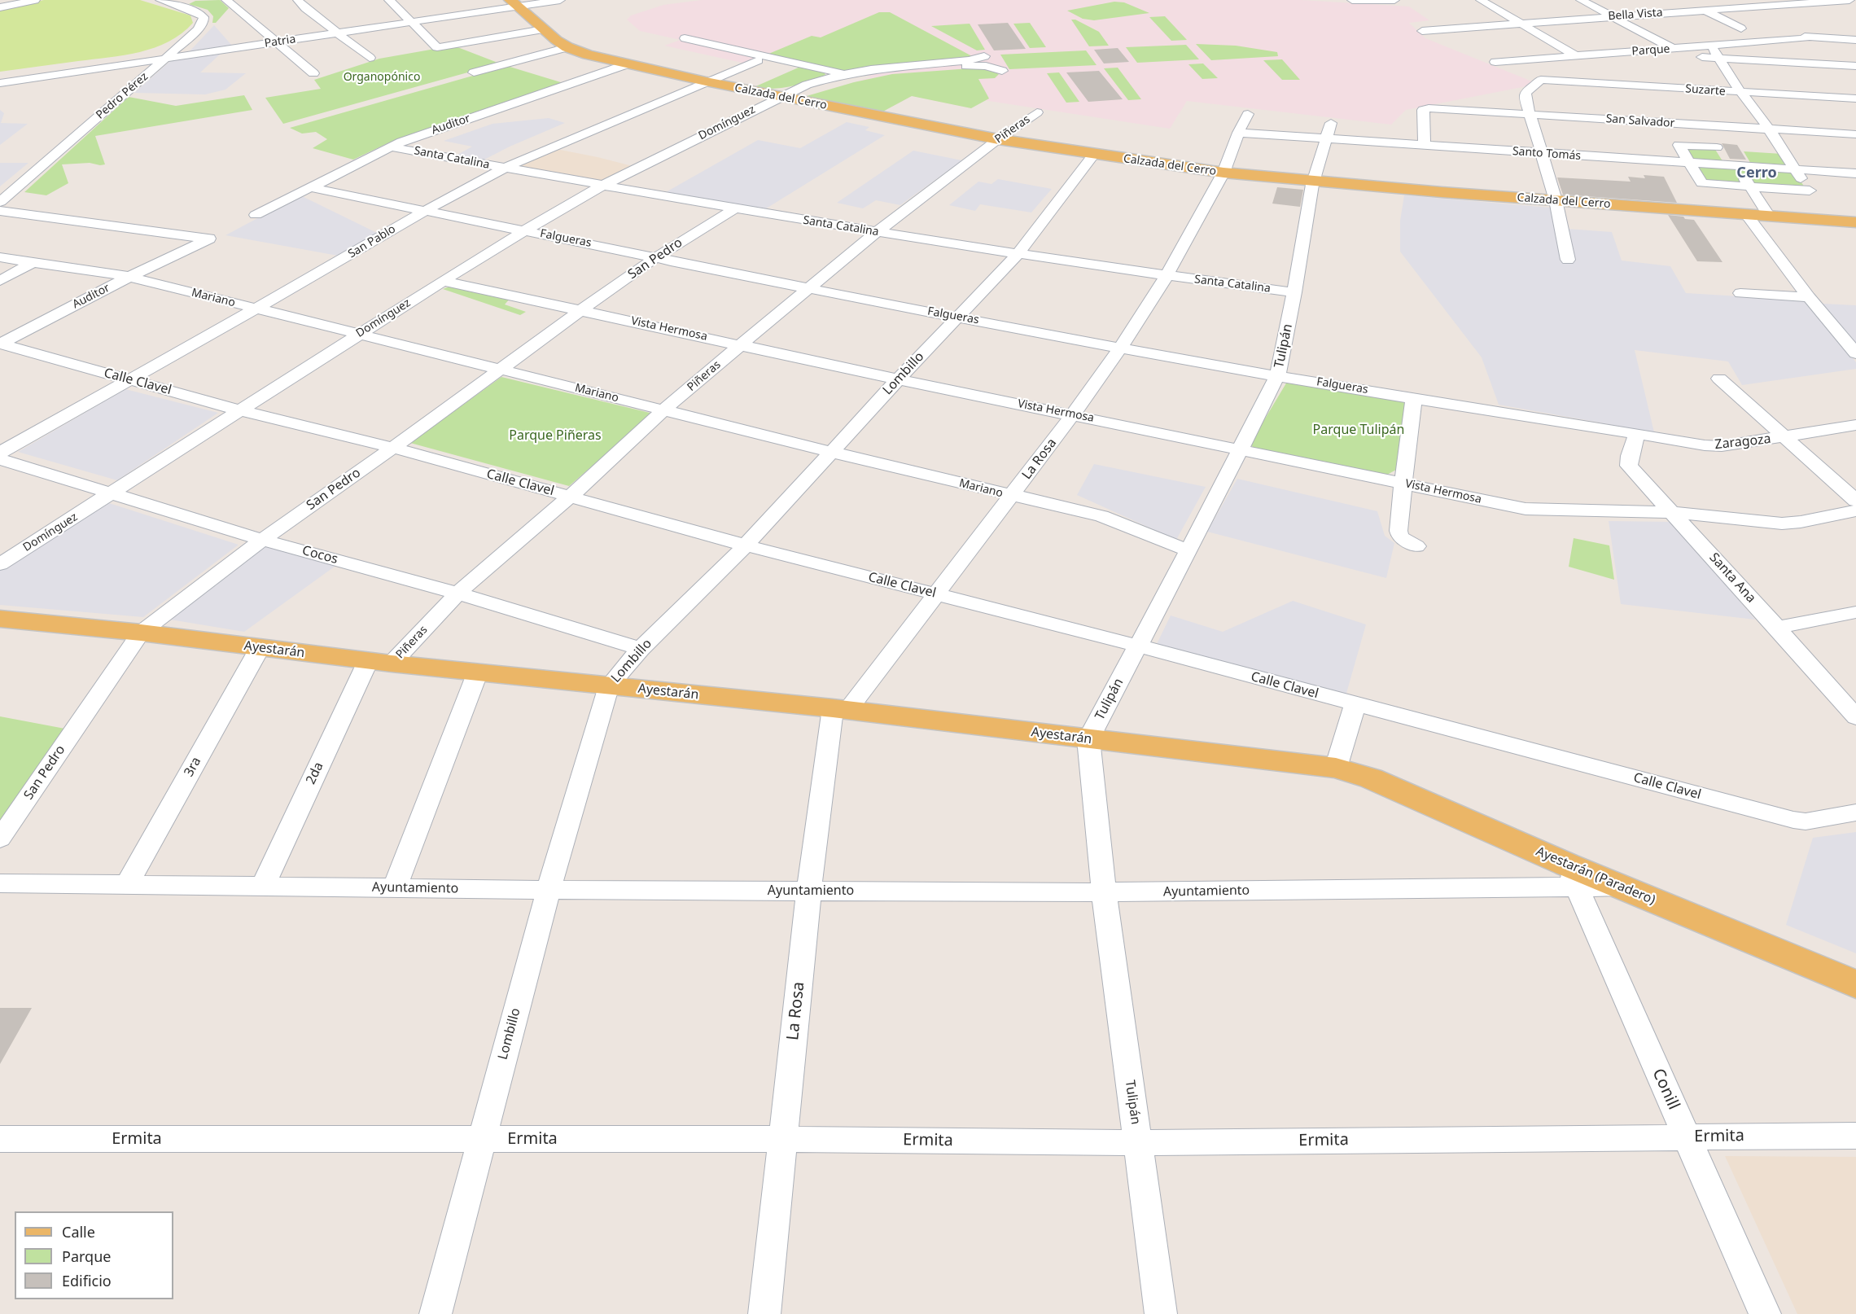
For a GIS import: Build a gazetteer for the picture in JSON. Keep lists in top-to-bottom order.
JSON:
{
  "streets": {
    "main road": ["Calzada del Cerro", "Ayestarán", "Ayestarán (Paradero)"],
    "street": [
      "Bella Vista",
      "Patria",
      "Parque",
      "Suzarte",
      "Pedro Pérez",
      "San Salvador",
      "Domínguez",
      "Auditor",
      "Piñeras",
      "Santo Tomás",
      "Santa Catalina",
      "Falgueras",
      "San Pablo",
      "San Pedro",
      "Mariano",
      "Vista Hermosa",
      "Tulipán",
      "Lombillo",
      "Calle Clavel",
      "Zaragoza",
      "La Rosa",
      "Cocos",
      "Santa Ana",
      "3ra",
      "2da",
      "Ayuntamiento",
      "Conill",
      "Ermita"
    ]
  },
  "crossings": [
    ["Patria", "Pedro Pérez"],
    ["Patria", "Calzada del Cerro"],
    ["Calzada del Cerro", "Domínguez"],
    ["Calzada del Cerro", "Auditor"],
    ["Calzada del Cerro", "Piñeras"],
    ["Calzada del Cerro", "San Pablo"],
    ["Calzada del Cerro", "Tulipán"],
    ["Calzada del Cerro", "Lombillo"],
    ["Calzada del Cerro", "La Rosa"],
    ["San Salvador", "Santo Tomás"],
    ["Domínguez", "Santa Catalina"],
    ["Domínguez", "Falgueras"],
    ["Domínguez", "Mariano"],
    ["Domínguez", "Vista Hermosa"],
    ["Domínguez", "Calle Clavel"],
    ["Domínguez", "Cocos"],
    ["Auditor", "Santa Catalina"],
    ["Auditor", "Falgueras"],
    ["Auditor", "Mariano"],
    ["Auditor", "Calle Clavel"],
    ["Piñeras", "Santa Catalina"],
    ["Piñeras", "Falgueras"],
    ["Piñeras", "Mariano"],
    ["Piñeras", "Vista Hermosa"],
    ["Piñeras", "Calle Clavel"],
    ["Piñeras", "Cocos"],
    ["Piñeras", "Ayestarán"],
    ["Piñeras", "2da"],
    ["Santo Tomás", "Tulipán"],
    ["Santo Tomás", "La Rosa"],
    ["Santa Catalina", "San Pablo"],
    ["Santa Catalina", "San Pedro"],
    ["Santa Catalina", "Tulipán"],
    ["Santa Catalina", "Lombillo"],
    ["Santa Catalina", "La Rosa"],
    ["Falgueras", "San Pablo"],
    ["Falgueras", "San Pedro"],
    ["Falgueras", "Tulipán"],
    ["Falgueras", "Lombillo"],
    ["Falgueras", "Zaragoza"],
    ["Falgueras", "La Rosa"],
    ["San Pablo", "Mariano"],
    ["San Pablo", "Calle Clavel"],
    ["San Pedro", "Mariano"],
    ["San Pedro", "Vista Hermosa"],
    ["San Pedro", "Calle Clavel"],
    ["San Pedro", "Cocos"],
    ["San Pedro", "Ayestarán"],
    ["Mariano", "Tulipán"],
    ["Mariano", "Lombillo"],
    ["Mariano", "La Rosa"],
    ["Vista Hermosa", "Tulipán"],
    ["Vista Hermosa", "Lombillo"],
    ["Vista Hermosa", "La Rosa"],
    ["Vista Hermosa", "Santa Ana"],
    ["Tulipán", "Calle Clavel"],
    ["Tulipán", "Ayestarán"],
    ["Tulipán", "Ayuntamiento"],
    ["Tulipán", "Ermita"],
    ["Lombillo", "Calle Clavel"],
    ["Lombillo", "Cocos"],
    ["Lombillo", "Ayestarán"],
    ["Lombillo", "Ayuntamiento"],
    ["Lombillo", "Ermita"],
    ["Calle Clavel", "La Rosa"],
    ["Zaragoza", "Santa Ana"],
    ["La Rosa", "Ayestarán"],
    ["La Rosa", "Ayuntamiento"],
    ["La Rosa", "Ermita"],
    ["Ayestarán", "3ra"],
    ["Ayestarán", "2da"],
    ["Ayestarán", "Ayestarán (Paradero)"],
    ["3ra", "Ayuntamiento"],
    ["2da", "Ayuntamiento"],
    ["Ayestarán (Paradero)", "Ayuntamiento"],
    ["Ayestarán (Paradero)", "Conill"],
    ["Ayuntamiento", "Conill"],
    ["Conill", "Ermita"]
  ],
  "districts": ["Cerro"],
  "parks": ["Organopónico", "Parque Tulipán", "Parque Piñeras"],
  "legend": ["Calle", "Parque", "Edificio"]
}
